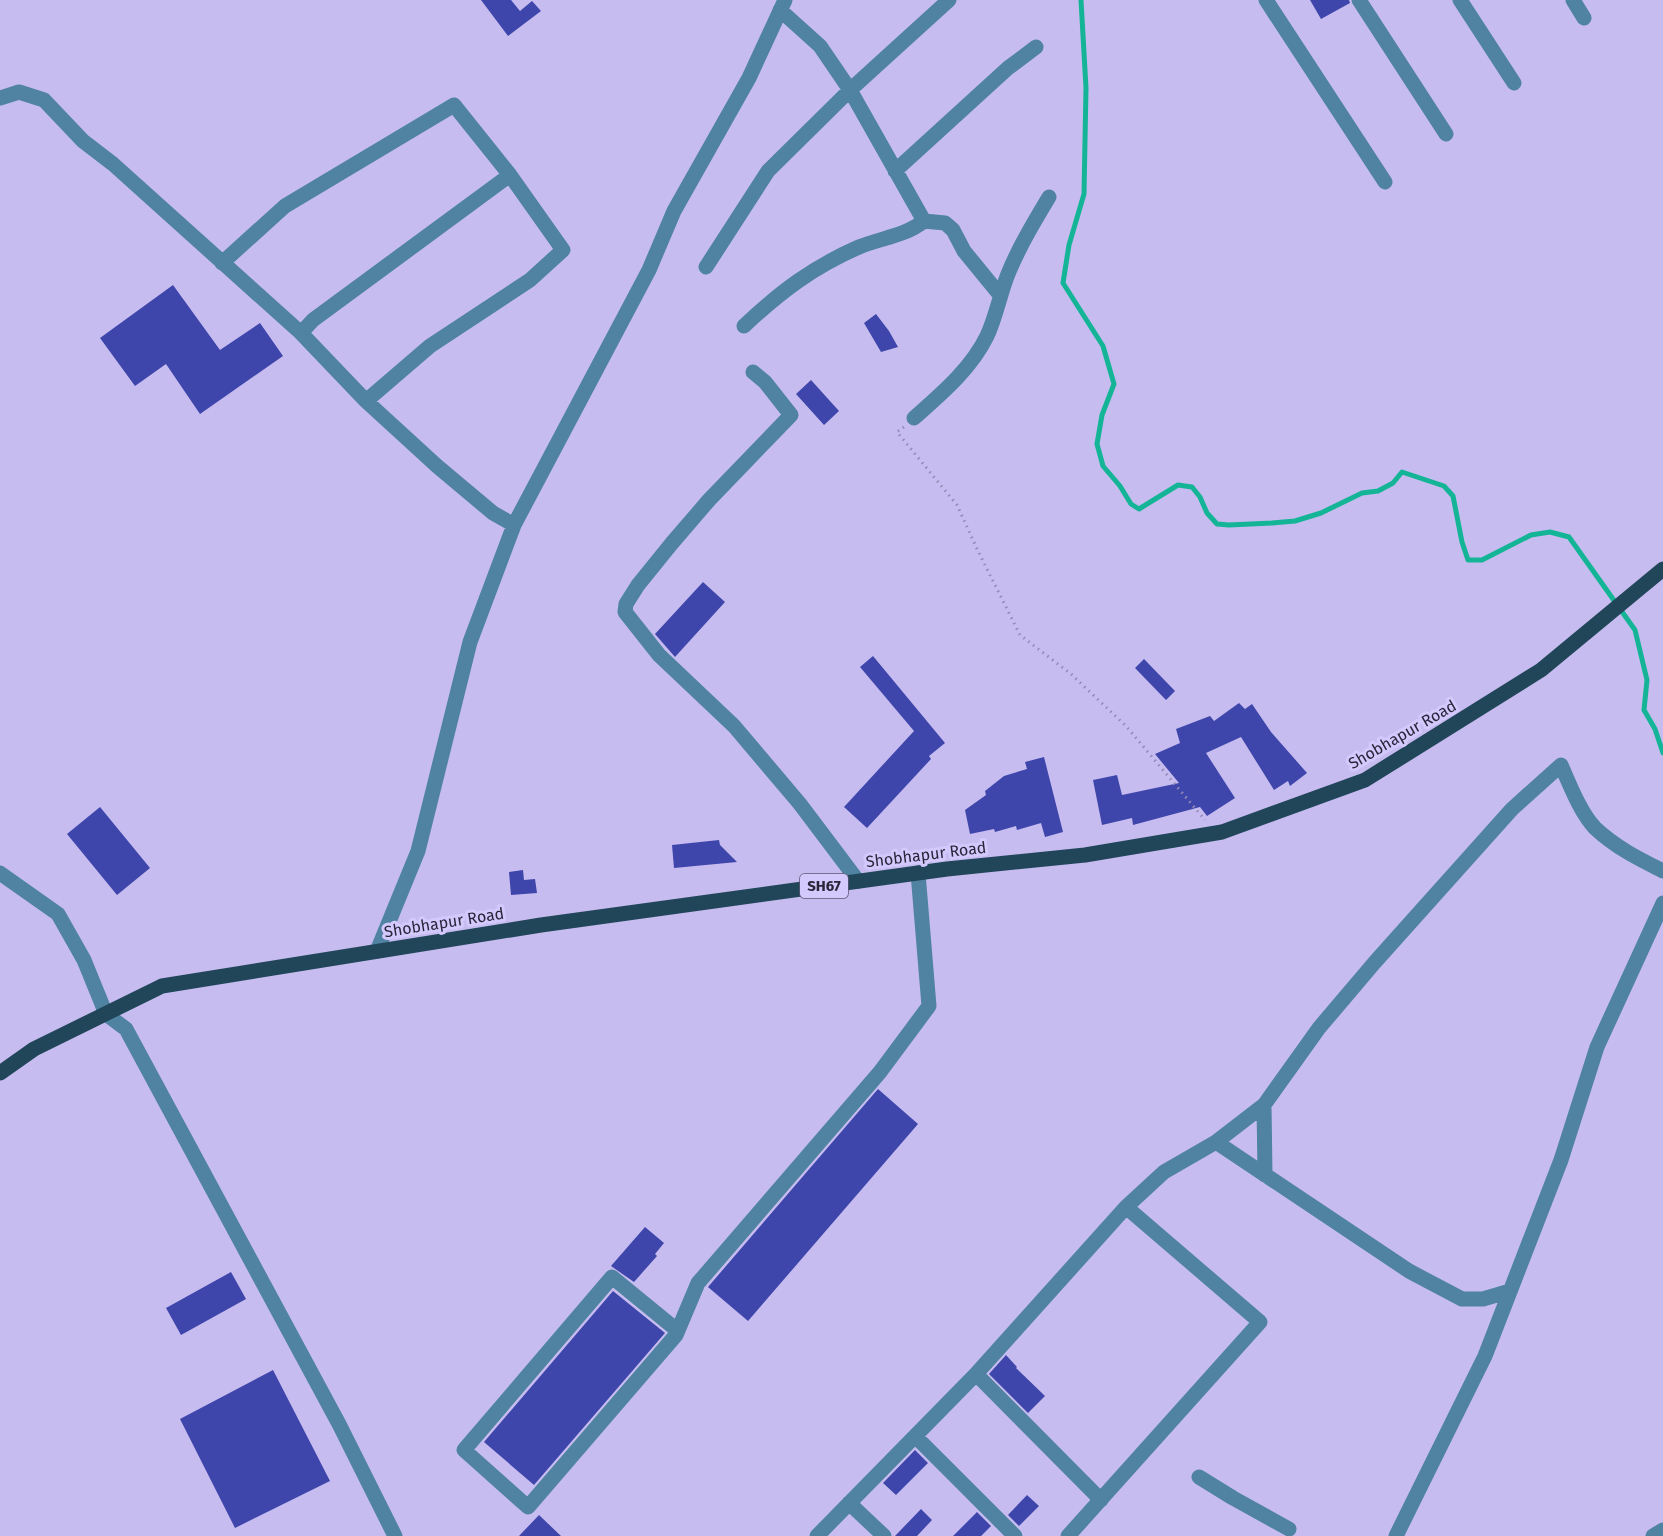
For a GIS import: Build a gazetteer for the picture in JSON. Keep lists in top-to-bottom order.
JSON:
{
  "streets": {
    "main road": ["Shobhapur Road", "SH67"]
  }
}
